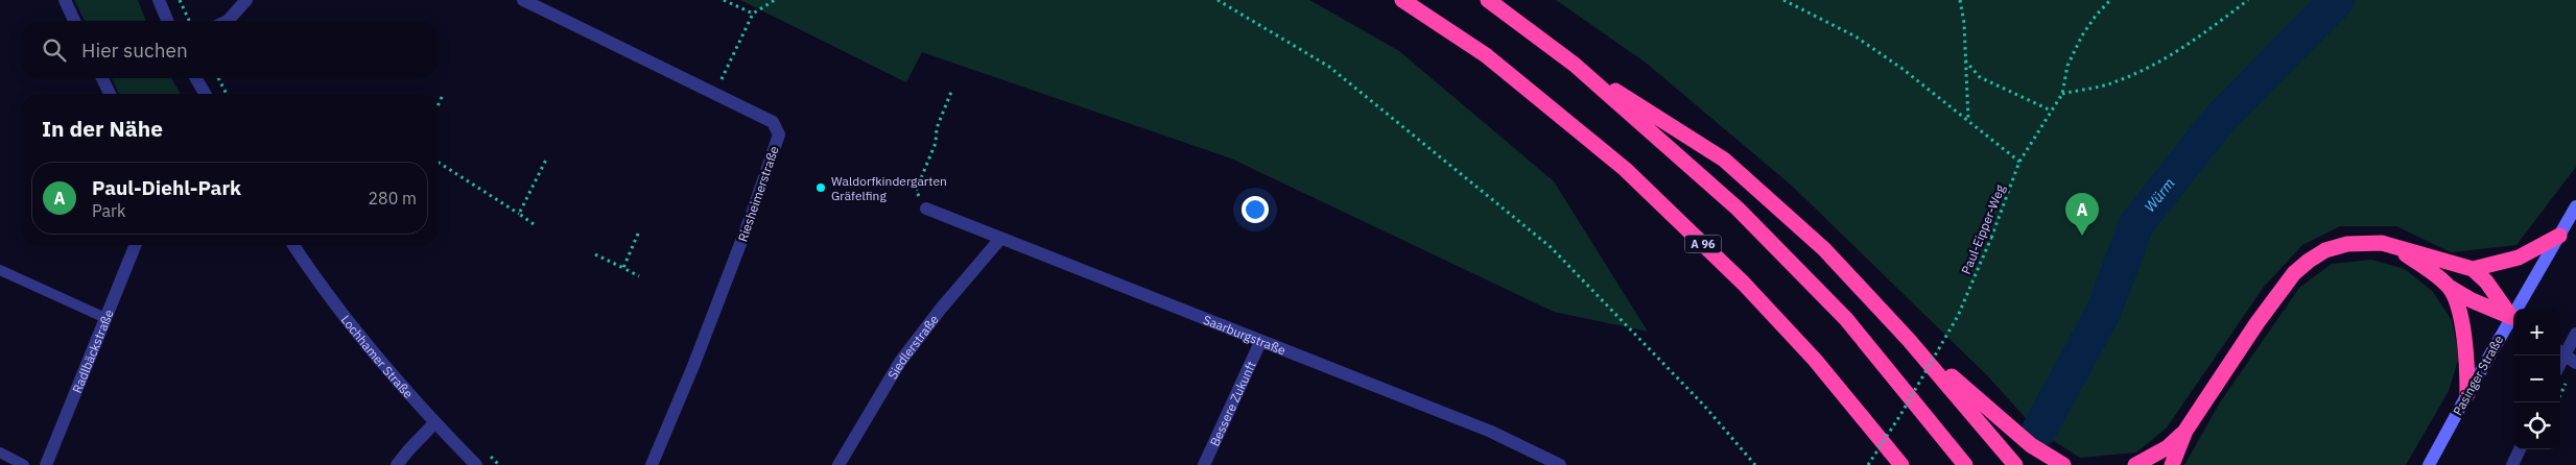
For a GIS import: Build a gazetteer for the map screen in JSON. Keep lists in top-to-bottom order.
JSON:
{
  "streets": {
    "highway": ["A 96"],
    "main road": ["Pasinger Straße"],
    "street": [
      "Riesheimerstraße",
      "Saarburgstraße",
      "Siedlerstraße",
      "Radlbäckstraße",
      "Lochhamer Straße",
      "Bessere Zukunft"
    ],
    "path": ["Paul-Eipper-Weg"]
  },
  "crossings": [
    ["Saarburgstraße", "Siedlerstraße"],
    ["Saarburgstraße", "Bessere Zukunft"]
  ],
  "water": ["Würm"],
  "places": ["Waldorfkindergarten Gräfelfing"],
  "page": {
    "search": "Hier suchen",
    "heading": "In der Nähe",
    "list": [
      {
        "mark": "A",
        "name": "Paul-Diehl-Park",
        "note": "Park",
        "value": "280 m"
      }
    ],
    "pins": "A",
    "map_buttons": ["+", "−"]
  }
}
